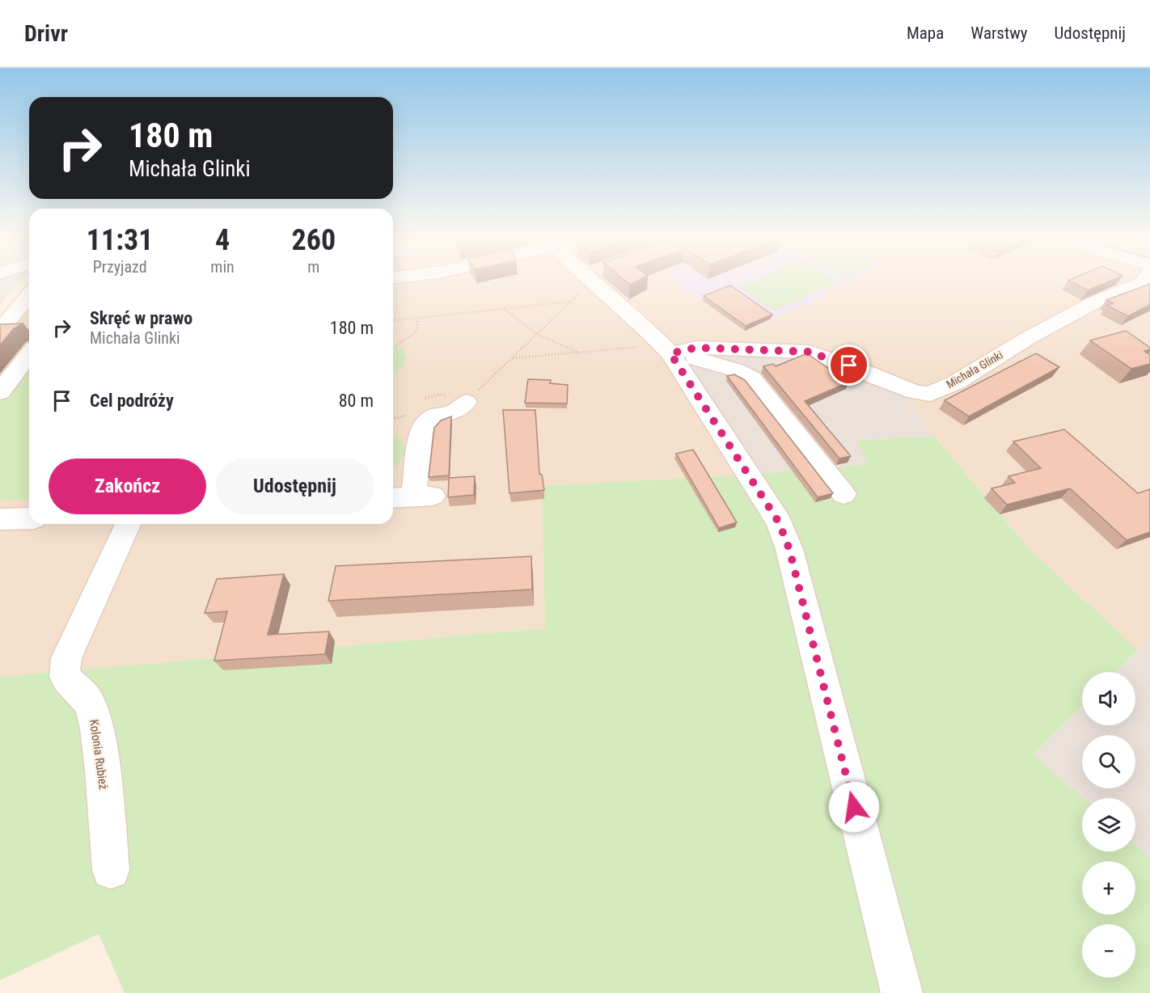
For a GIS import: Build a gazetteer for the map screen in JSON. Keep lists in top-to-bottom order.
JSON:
{
  "streets": {
    "street": ["Michała Glinki", "Kolonia Rubież"]
  },
  "page": {
    "header": "Drivr",
    "nav": ["Mapa", "Warstwy", "Udostępnij"],
    "turn": ["180 m", "Michała Glinki"],
    "eta": [
      "11:31",
      "Przyjazd",
      "4",
      "min",
      "260",
      "m"
    ],
    "list": [
      {
        "name": "Skręć w prawo",
        "note": "Michała Glinki",
        "value": "180 m"
      },
      {
        "name": "Cel podróży",
        "value": "80 m"
      }
    ],
    "buttons": ["Zakończ", "Udostępnij"],
    "map_buttons": ["+", "−"]
  }
}
